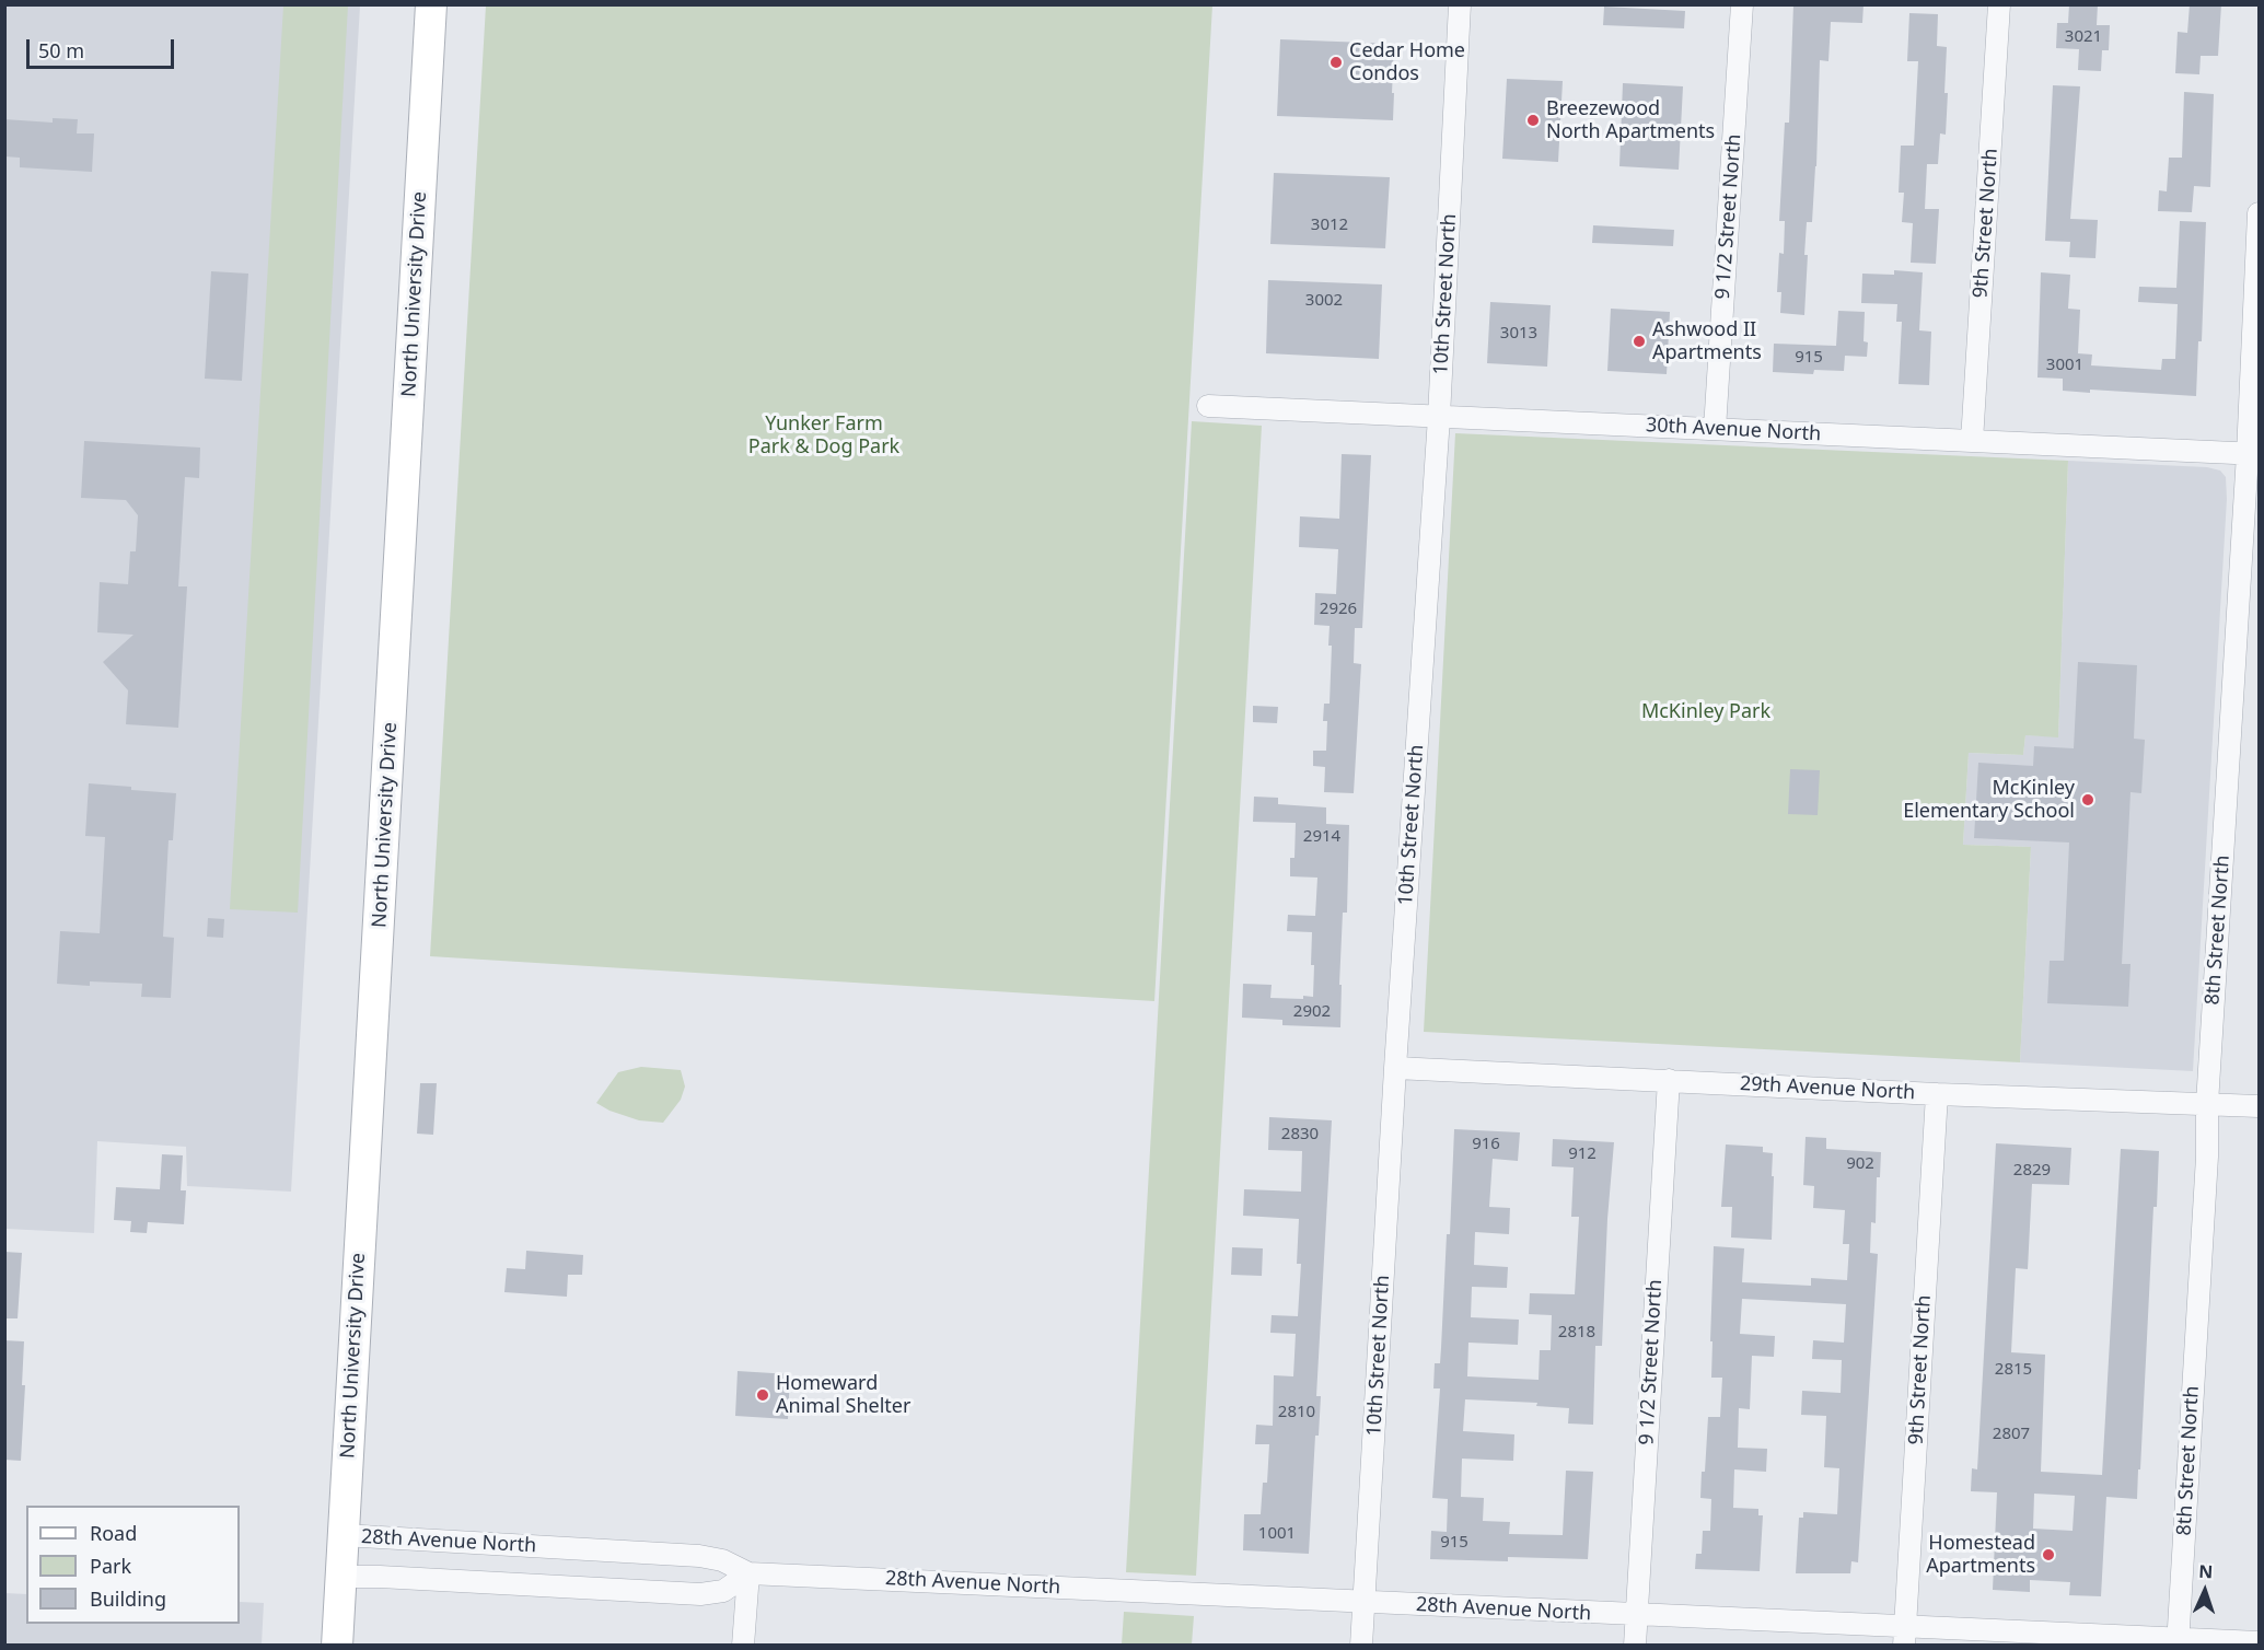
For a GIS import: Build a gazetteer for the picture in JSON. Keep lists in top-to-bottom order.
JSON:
{
  "streets": {
    "main road": ["North University Drive"],
    "street": [
      "9 1/2 Street North",
      "9th Street North",
      "10th Street North",
      "30th Avenue North",
      "8th Street North",
      "29th Avenue North",
      "28th Avenue North"
    ]
  },
  "crossings": [
    ["9 1/2 Street North", "30th Avenue North"],
    ["9 1/2 Street North", "29th Avenue North"],
    ["9 1/2 Street North", "28th Avenue North"],
    ["9th Street North", "30th Avenue North"],
    ["9th Street North", "29th Avenue North"],
    ["9th Street North", "28th Avenue North"],
    ["North University Drive", "28th Avenue North"],
    ["10th Street North", "30th Avenue North"],
    ["10th Street North", "29th Avenue North"],
    ["10th Street North", "28th Avenue North"],
    ["30th Avenue North", "8th Street North"],
    ["8th Street North", "29th Avenue North"],
    ["8th Street North", "28th Avenue North"]
  ],
  "parks": ["Yunker Farm Park & Dog Park", "McKinley Park"],
  "places": [
    "Cedar Home Condos",
    "Breezewood North Apartments",
    "Ashwood II Apartments",
    "McKinley Elementary School",
    "Homeward Animal Shelter",
    "Homestead Apartments"
  ],
  "house_numbers": [
    "3021",
    "3012",
    "3002",
    "3013",
    "915",
    "3001",
    "2926",
    "2914",
    "2902",
    "2830",
    "916",
    "912",
    "902",
    "2829",
    "2818",
    "2815",
    "2810",
    "2807",
    "1001",
    "915"
  ],
  "legend": ["Road", "Park", "Building"],
  "scale_bar": "50 m",
  "north": "top"
}
